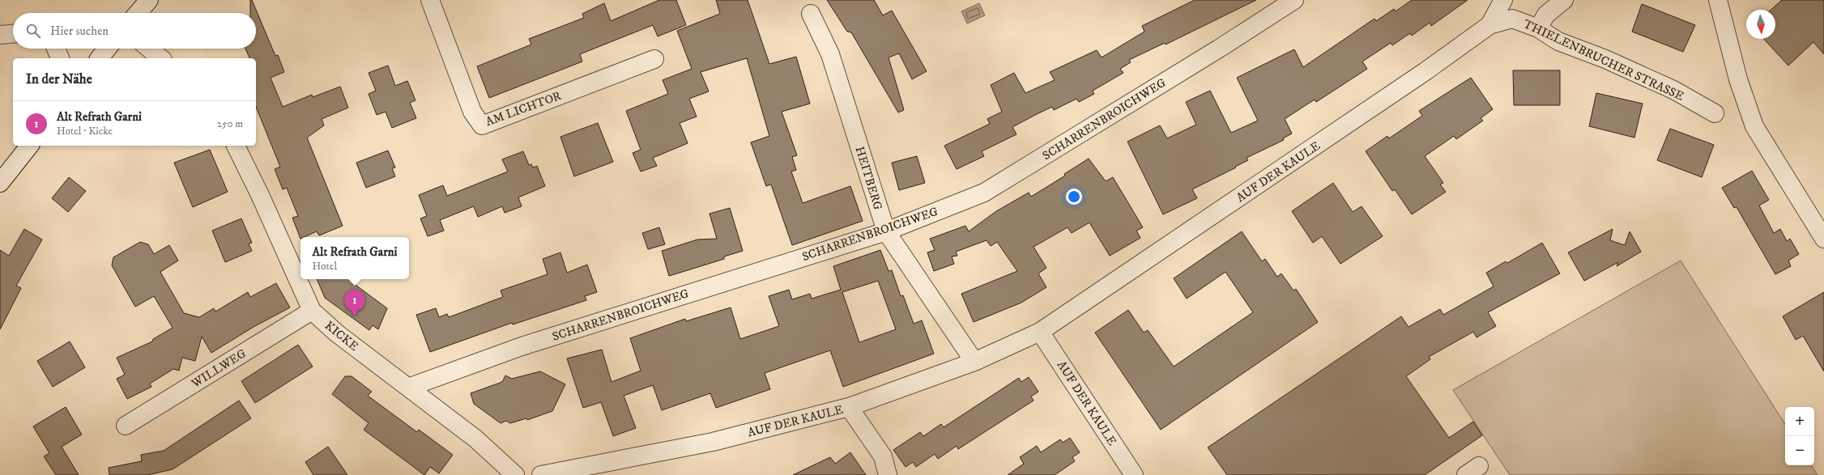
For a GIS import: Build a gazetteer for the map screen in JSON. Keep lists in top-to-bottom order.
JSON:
{
  "streets": {
    "street": [
      "THIELENBRUCHER STRASSE",
      "AM LICHTOR",
      "SCHARRENBROICHWEG",
      "AUF DER KAULE",
      "HEITBERG",
      "KICKE",
      "WILLWEG"
    ]
  },
  "crossings": [
    ["THIELENBRUCHER STRASSE", "AUF DER KAULE"],
    ["SCHARRENBROICHWEG", "HEITBERG"],
    ["SCHARRENBROICHWEG", "KICKE"],
    ["AUF DER KAULE", "HEITBERG"],
    ["KICKE", "WILLWEG"]
  ],
  "north": "bottom",
  "page": {
    "search": "Hier suchen",
    "heading": "In der Nähe",
    "list": [
      {
        "mark": "1",
        "name": "Alt Refrath Garni",
        "note": "Hotel · Kicke",
        "value": "250 m"
      }
    ],
    "popup": ["Alt Refrath Garni", "Hotel"],
    "pins": "1",
    "map_buttons": ["+", "−"]
  }
}
